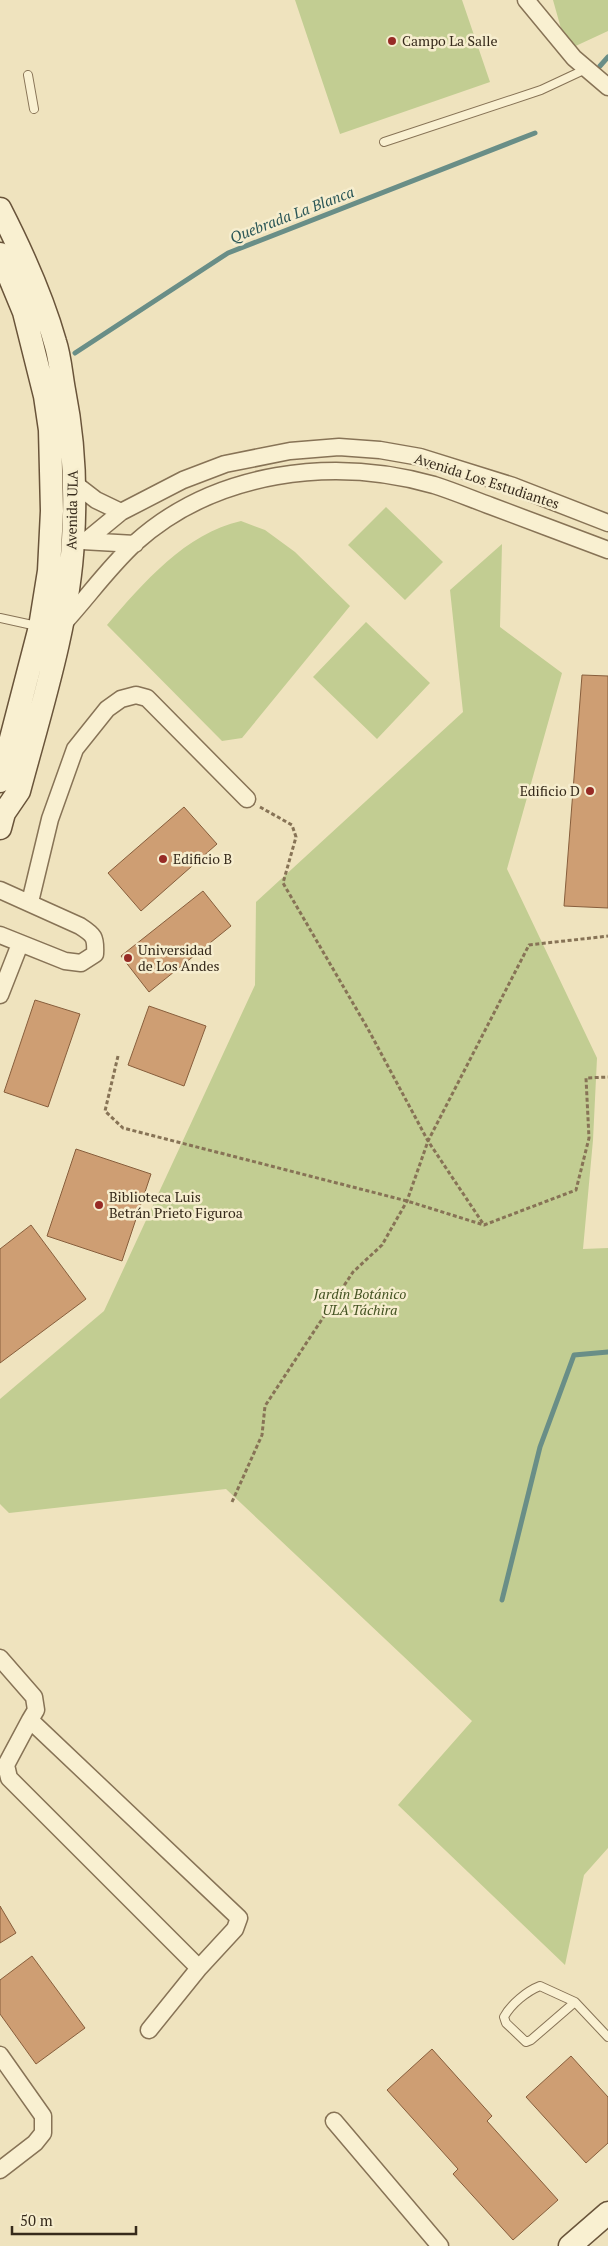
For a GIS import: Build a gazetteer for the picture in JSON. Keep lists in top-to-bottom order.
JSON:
{
  "streets": {
    "street": ["Avenida Los Estudiantes", "Avenida ULA"]
  },
  "crossings": [
    ["Avenida Los Estudiantes", "Avenida ULA"]
  ],
  "water": ["Quebrada La Blanca"],
  "parks": ["Jardín Botánico ULA Táchira"],
  "places": [
    "Campo La Salle",
    "Edificio D",
    "Edificio B",
    "Universidad de Los Andes",
    "Biblioteca Luis Betrán Prieto Figuroa"
  ],
  "scale_bar": "50 m"
}
